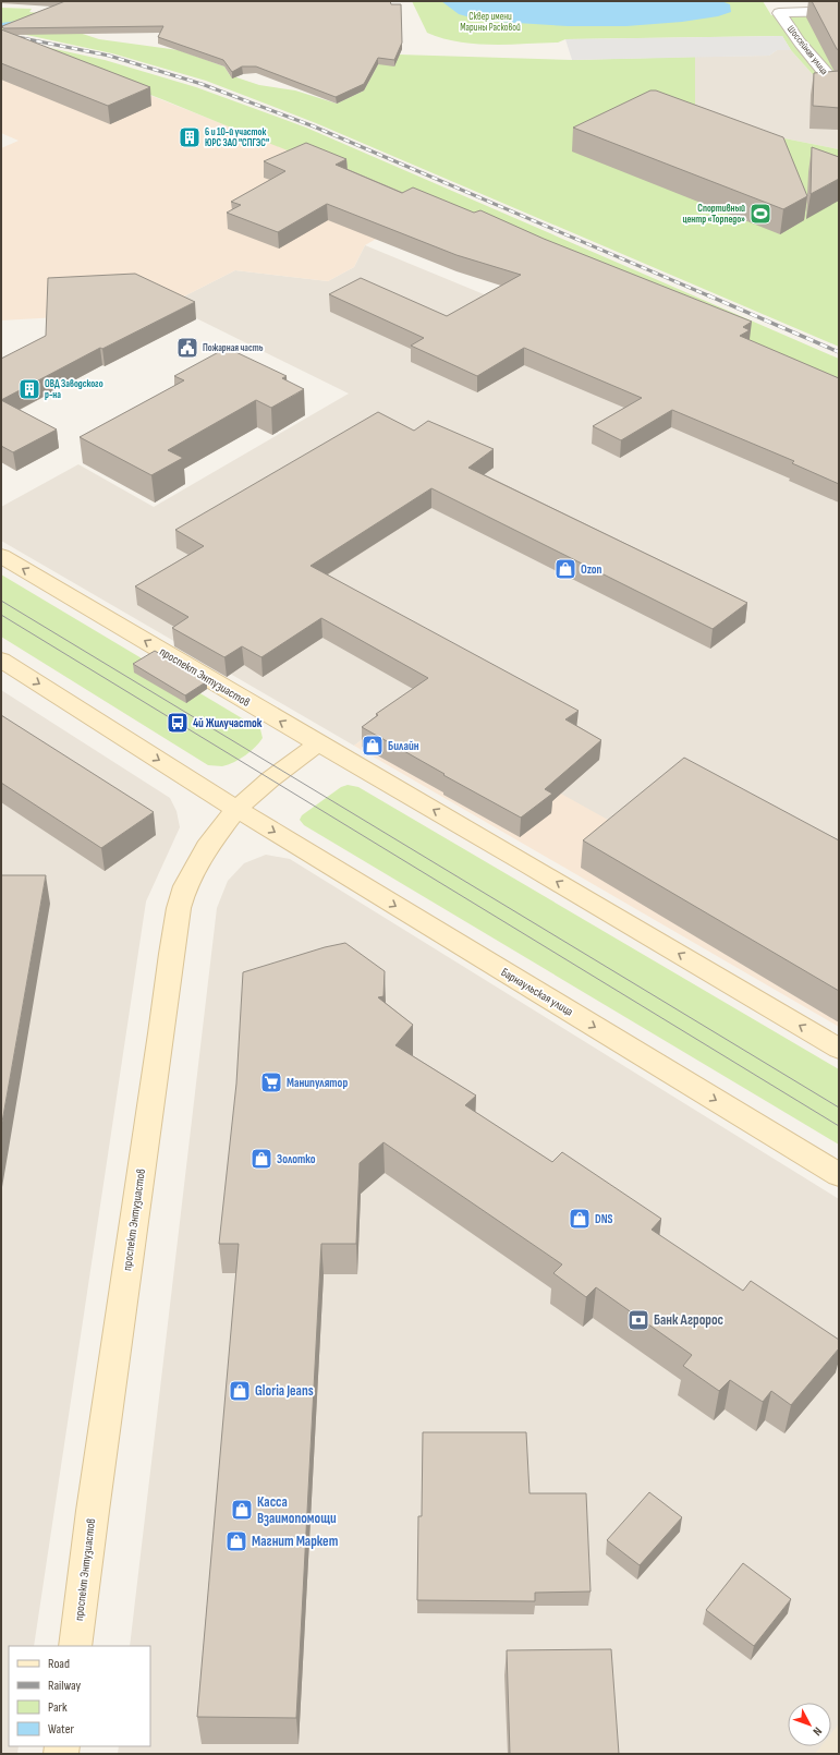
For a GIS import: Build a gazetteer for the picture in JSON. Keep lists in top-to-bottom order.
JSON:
{
  "streets": {
    "main road": ["проспект Энтузиастов", "Барнаульская улица"],
    "street": ["Шоссейная улица"]
  },
  "crossings": [
    ["проспект Энтузиастов", "Барнаульская улица"]
  ],
  "parks": ["Сквер имени Марины Расковой"],
  "places": {
    "building": ["6 и 10-й участок ЮРС ЗАО \"СПГЭС\"", "ОВД Заводского р-на"],
    "sports": ["Спортивный центр «Торпедо»"],
    "public building": ["Пожарная часть"],
    "shop": [
      "Ozon",
      "Билайн",
      "Золотко",
      "DNS",
      "Gloria Jeans",
      "Касса Взаимопомощи",
      "Магнит Маркет"
    ],
    "bus stop": ["4й Жилучасток"],
    "supermarket": ["Манипулятор"],
    "bank": ["Банк Агророс"]
  },
  "legend": [
    "Road",
    "Railway",
    "Park",
    "Water"
  ],
  "north": "bottom right"
}
